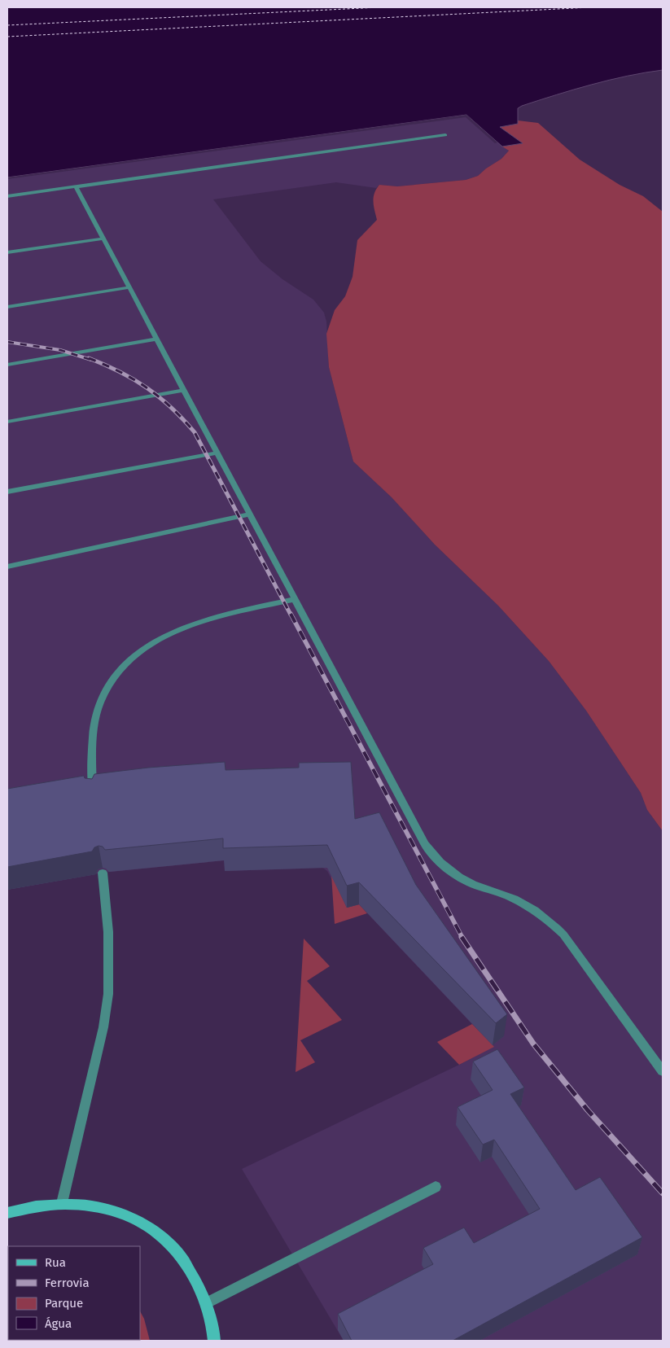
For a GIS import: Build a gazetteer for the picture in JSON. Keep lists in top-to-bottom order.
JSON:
{
  "legend": [
    "Rua",
    "Ferrovia",
    "Parque",
    "Água"
  ]
}
